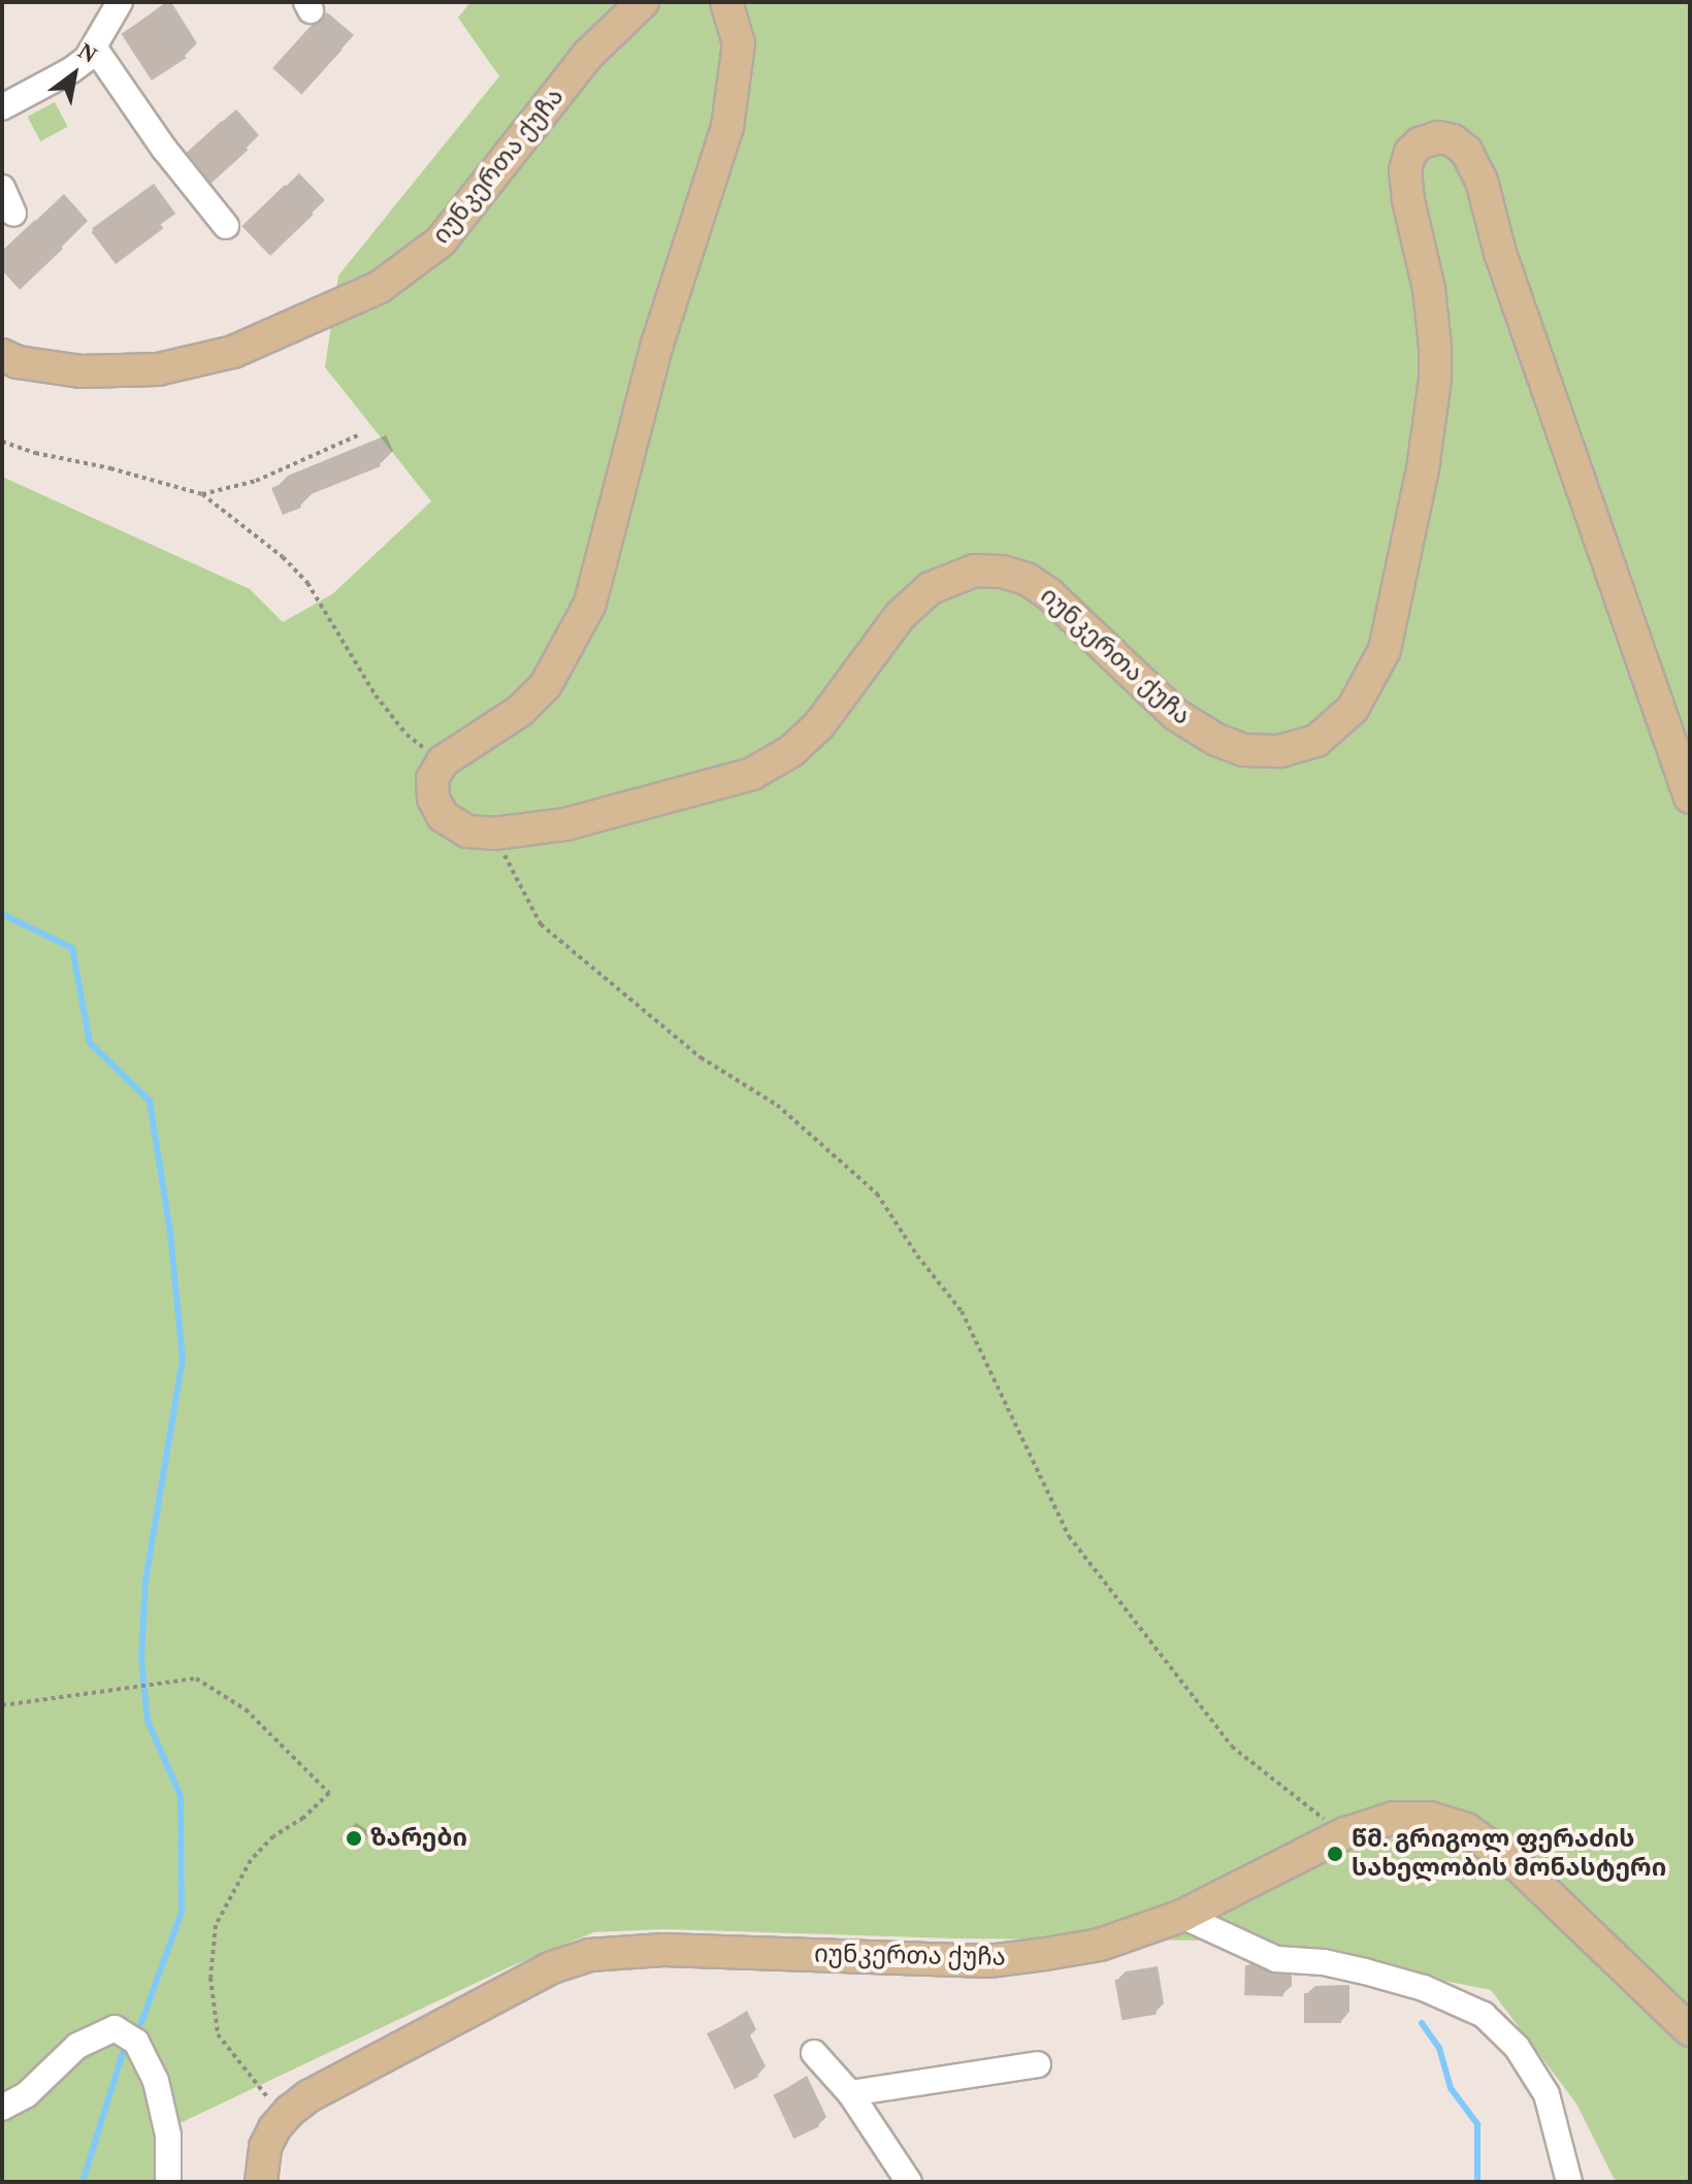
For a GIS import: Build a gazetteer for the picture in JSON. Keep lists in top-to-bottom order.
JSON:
{
  "streets": {
    "main road": ["იუნკერთა ქუჩა"]
  },
  "places": ["ზარები", "წმ. გრიგოლ ფერაძის სახელობის მონასტერი"],
  "north": "top right"
}
